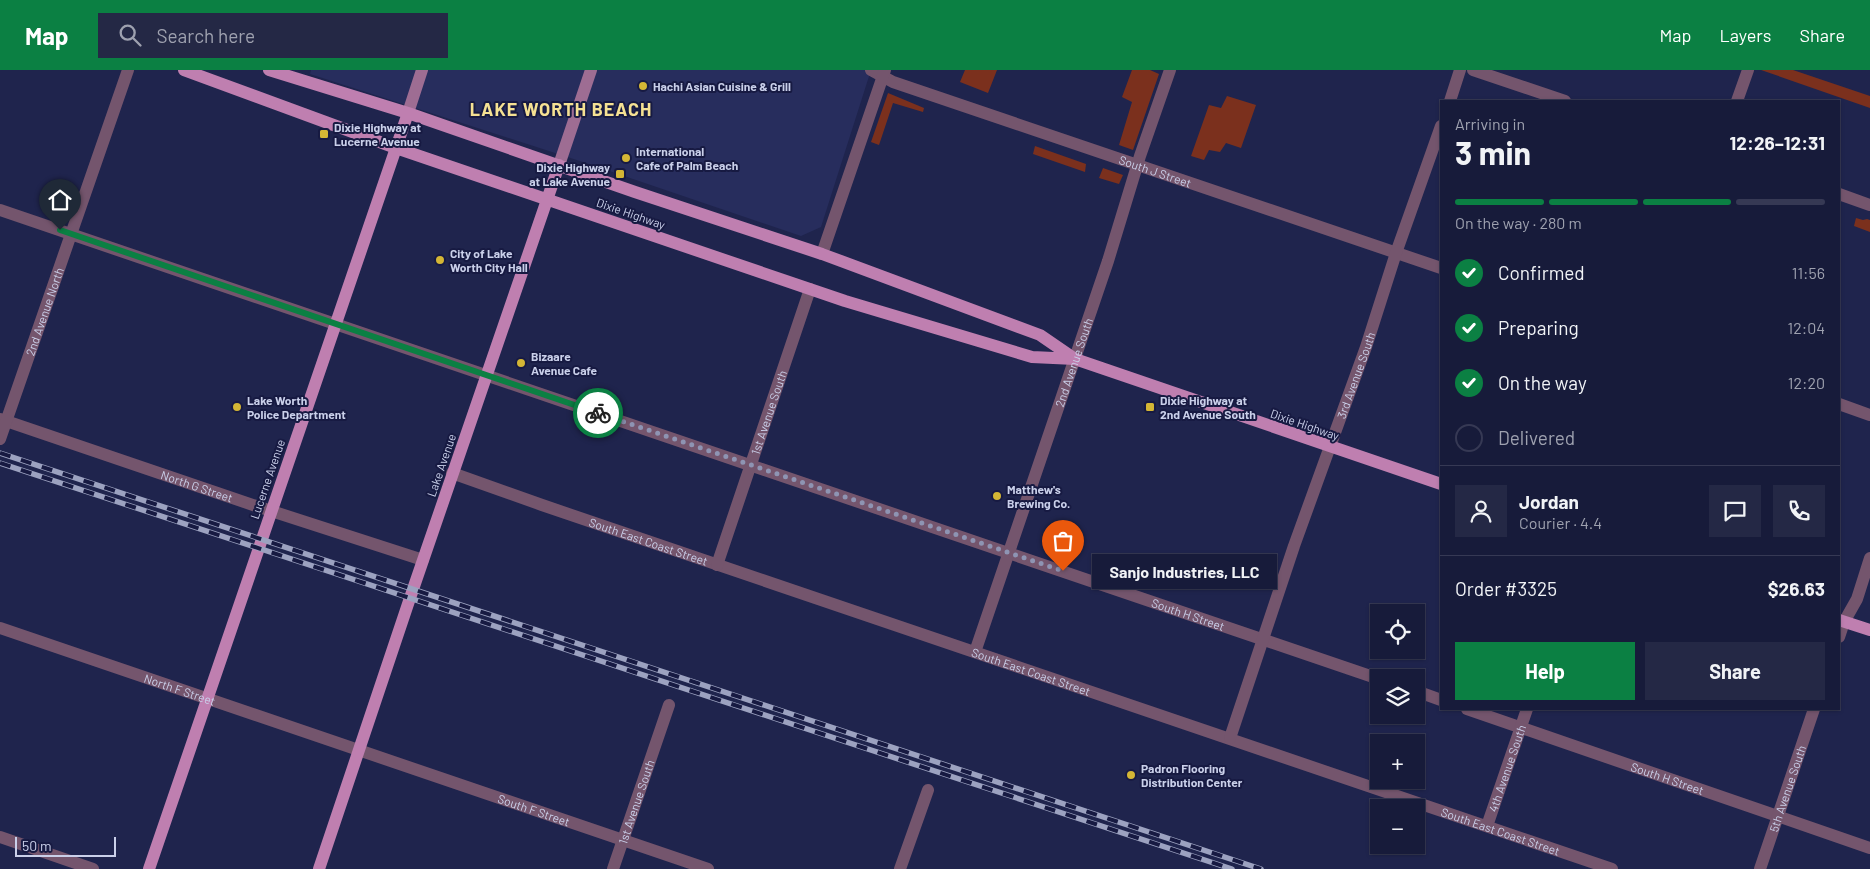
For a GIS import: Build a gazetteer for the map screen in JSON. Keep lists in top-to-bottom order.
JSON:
{
  "streets": {
    "main road": ["Dixie Highway", "Lake Avenue", "Lucerne Avenue"],
    "street": [
      "South J Street",
      "2nd Avenue North",
      "2nd Avenue South",
      "3rd Avenue South",
      "1st Avenue South",
      "North G Street",
      "South East Coast Street",
      "South H Street",
      "North F Street",
      "4th Avenue South",
      "5th Avenue South",
      "South F Street"
    ]
  },
  "crossings": [
    ["South J Street", "2nd Avenue South"],
    ["South J Street", "3rd Avenue South"],
    ["Dixie Highway", "2nd Avenue South"],
    ["Dixie Highway", "3rd Avenue South"],
    ["Dixie Highway", "1st Avenue South"],
    ["Dixie Highway", "Lake Avenue"],
    ["Dixie Highway", "Lucerne Avenue"],
    ["2nd Avenue North", "North G Street"],
    ["2nd Avenue North", "South H Street"],
    ["2nd Avenue South", "South East Coast Street"],
    ["2nd Avenue South", "South H Street"],
    ["3rd Avenue South", "South East Coast Street"],
    ["3rd Avenue South", "South H Street"],
    ["1st Avenue South", "South East Coast Street"],
    ["1st Avenue South", "South H Street"],
    ["1st Avenue South", "South F Street"],
    ["Lake Avenue", "North G Street"],
    ["Lake Avenue", "South East Coast Street"],
    ["Lake Avenue", "South H Street"],
    ["Lake Avenue", "North F Street"],
    ["Lake Avenue", "South F Street"],
    ["Lucerne Avenue", "North G Street"],
    ["Lucerne Avenue", "South H Street"],
    ["Lucerne Avenue", "North F Street"],
    ["South East Coast Street", "4th Avenue South"],
    ["South H Street", "4th Avenue South"],
    ["South H Street", "5th Avenue South"],
    ["North F Street", "South F Street"]
  ],
  "districts": ["LAKE WORTH BEACH"],
  "places": {
    "other": [
      "Hachi Asian Cuisine & Grill",
      "International Cafe of Palm Beach",
      "City of Lake Worth City Hall",
      "Bizaare Avenue Cafe",
      "Lake Worth Police Department",
      "Matthew's Brewing Co.",
      "Sanjo Industries, LLC",
      "Padron Flooring Distribution Center"
    ],
    "transit": ["Dixie Highway at Lucerne Avenue", "Dixie Highway at Lake Avenue", "Dixie Highway at 2nd Avenue South"]
  },
  "scale_bar": "50 m",
  "page": {
    "header": "Map",
    "search": "Search here",
    "nav": ["Map", "Layers", "Share"],
    "heading": ["3 min", "Arriving in", "12:26–12:31"],
    "panel": [
      "Jordan",
      "Courier · 4.4",
      "Order #3325",
      "$26.63"
    ],
    "bar": "On the way · 280 m",
    "list": [
      ["Confirmed", "11:56"],
      ["Preparing", "12:04"],
      ["On the way", "12:20"],
      "Delivered"
    ],
    "bubble": "Sanjo Industries, LLC",
    "map_buttons": ["+", "−"],
    "buttons": ["Help", "Share"],
    "scale": "50 m"
  }
}
